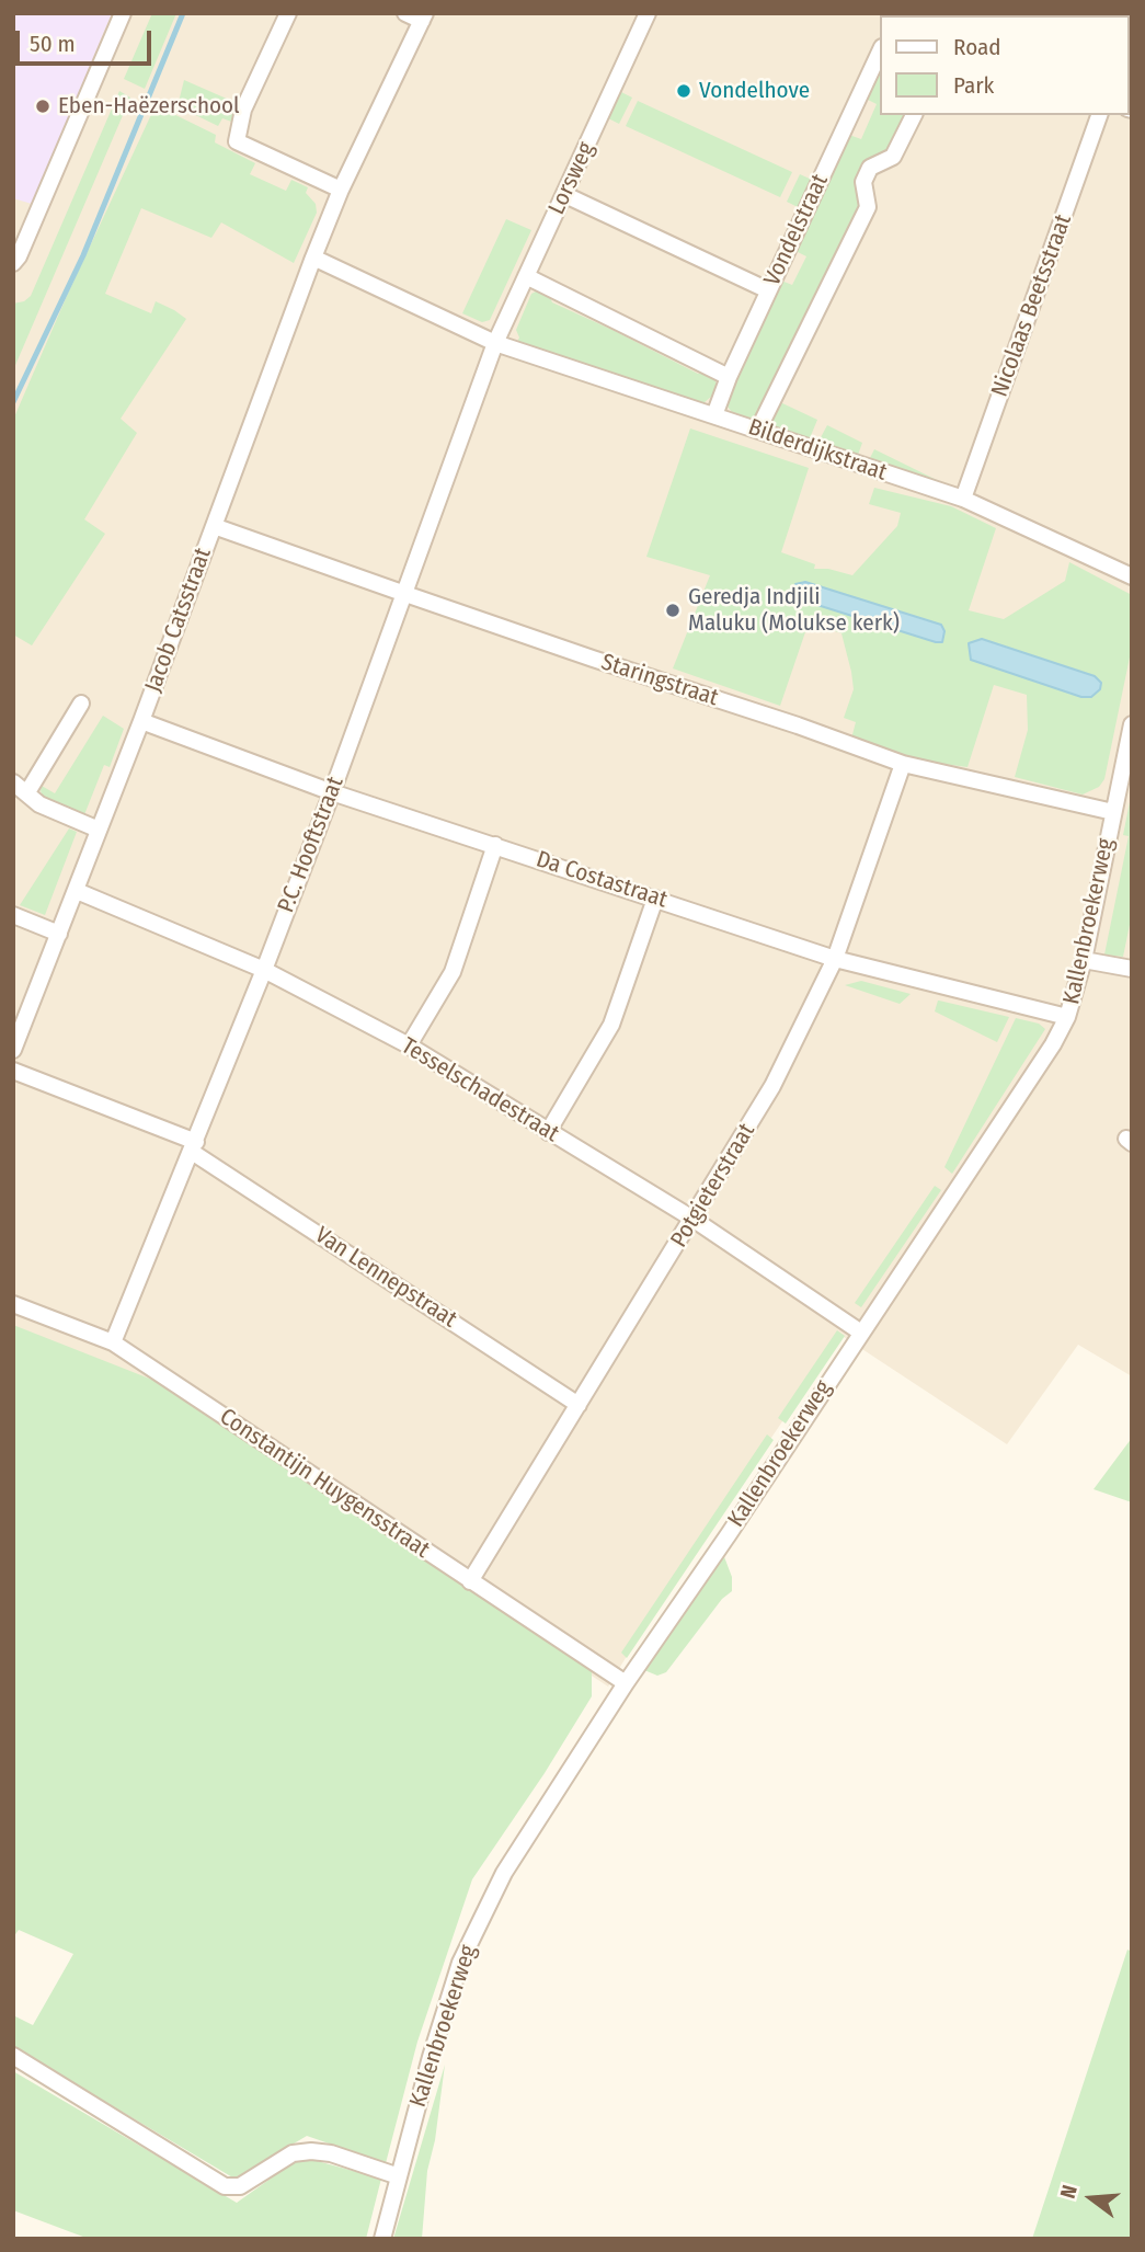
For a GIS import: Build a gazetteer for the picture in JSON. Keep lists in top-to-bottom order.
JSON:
{
  "streets": {
    "street": [
      "Lorsweg",
      "Vondelstraat",
      "Nicolaas Beetsstraat",
      "Bilderdijkstraat",
      "Jacob Catsstraat",
      "Staringstraat",
      "P.C. Hooftstraat",
      "Da Costastraat",
      "Kallenbroekerweg",
      "Tesselschadestraat",
      "Potgieterstraat",
      "Van Lennepstraat",
      "Constantijn Huygensstraat"
    ]
  },
  "crossings": [
    ["Lorsweg", "Bilderdijkstraat"],
    ["Lorsweg", "P.C. Hooftstraat"],
    ["Vondelstraat", "Bilderdijkstraat"],
    ["Nicolaas Beetsstraat", "Bilderdijkstraat"],
    ["Bilderdijkstraat", "Jacob Catsstraat"],
    ["Bilderdijkstraat", "P.C. Hooftstraat"],
    ["Jacob Catsstraat", "Staringstraat"],
    ["Jacob Catsstraat", "Da Costastraat"],
    ["Jacob Catsstraat", "Tesselschadestraat"],
    ["Staringstraat", "P.C. Hooftstraat"],
    ["Staringstraat", "Kallenbroekerweg"],
    ["Staringstraat", "Potgieterstraat"],
    ["P.C. Hooftstraat", "Da Costastraat"],
    ["P.C. Hooftstraat", "Tesselschadestraat"],
    ["P.C. Hooftstraat", "Van Lennepstraat"],
    ["P.C. Hooftstraat", "Constantijn Huygensstraat"],
    ["Da Costastraat", "Kallenbroekerweg"],
    ["Da Costastraat", "Potgieterstraat"],
    ["Kallenbroekerweg", "Tesselschadestraat"],
    ["Kallenbroekerweg", "Constantijn Huygensstraat"],
    ["Tesselschadestraat", "Potgieterstraat"],
    ["Potgieterstraat", "Van Lennepstraat"],
    ["Potgieterstraat", "Constantijn Huygensstraat"]
  ],
  "places": ["Vondelhove", "Eben-Haëzerschool", "Geredja Indjili Maluku (Molukse kerk)"],
  "legend": ["Road", "Park"],
  "scale_bar": "50 m",
  "north": "left"
}
